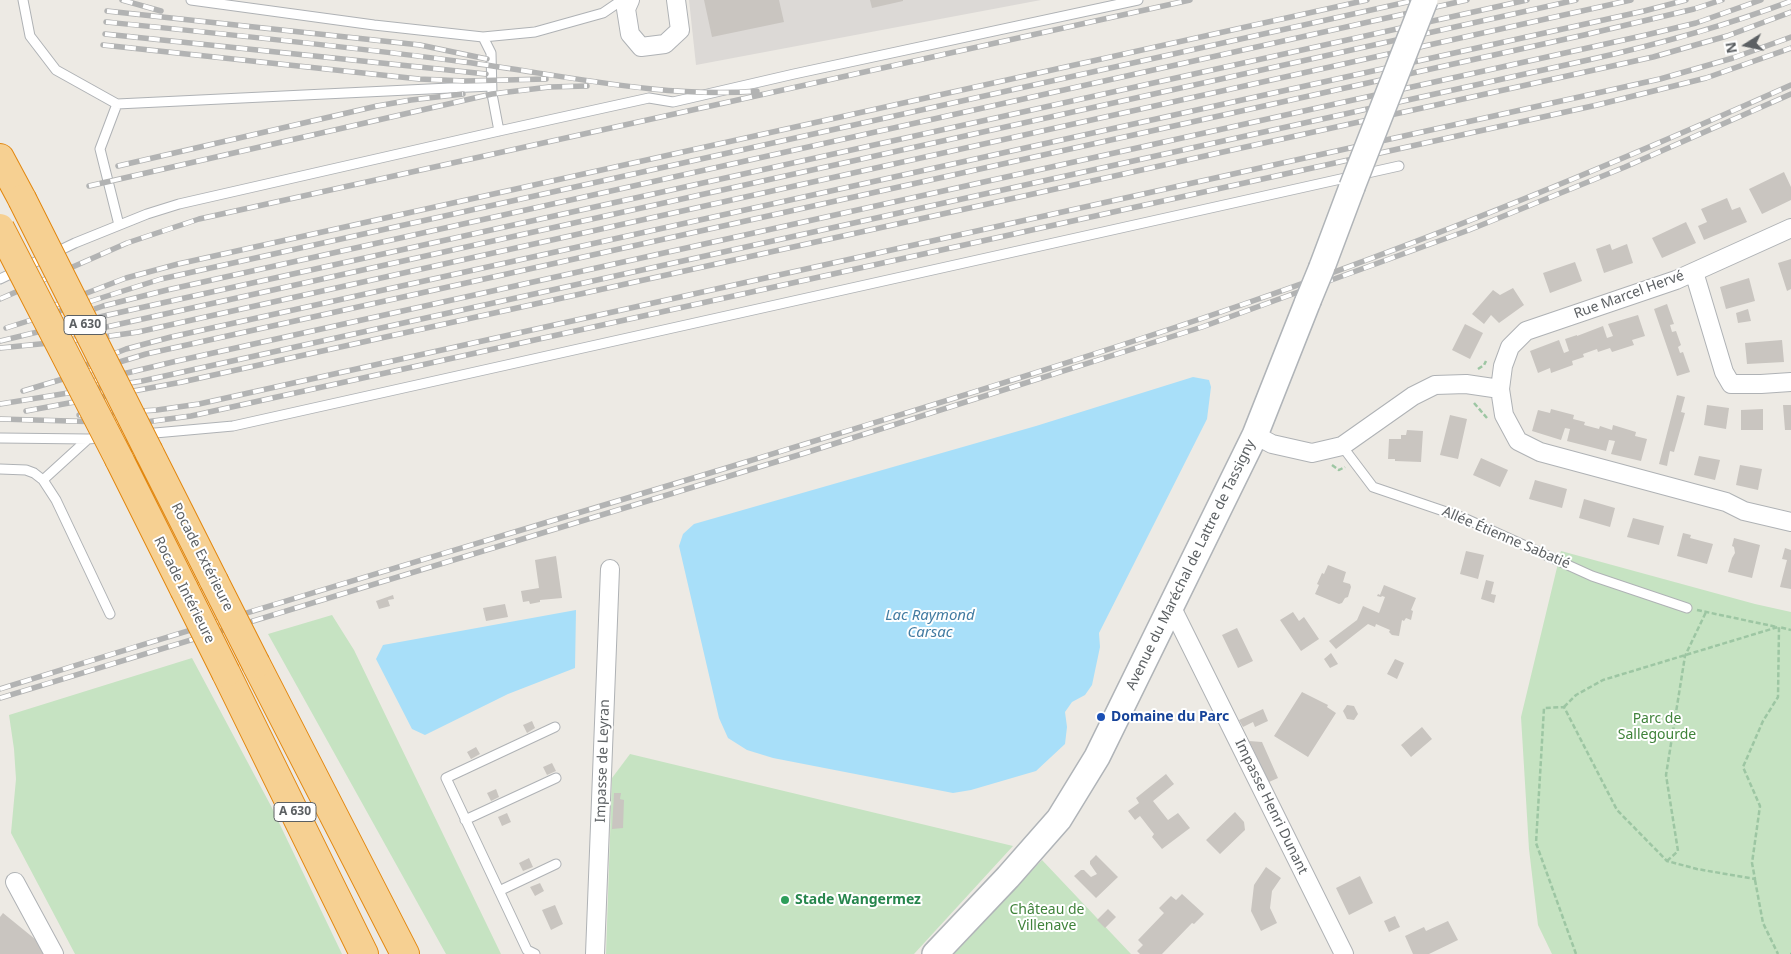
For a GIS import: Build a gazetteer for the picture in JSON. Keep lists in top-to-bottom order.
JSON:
{
  "streets": {
    "highway": ["A 630", "Rocade Extérieure", "Rocade Intérieure"],
    "street": [
      "Rue Marcel Hervé",
      "Avenue du Maréchal de Lattre de Tassigny",
      "Impasse de Leyran",
      "Impasse Henri Dunant"
    ],
    "lane": ["Allée Étienne Sabatié"]
  },
  "crossings": [
    ["Avenue du Maréchal de Lattre de Tassigny", "Impasse Henri Dunant"]
  ],
  "water": ["Lac Raymond Carsac"],
  "parks": ["Parc de Sallegourde", "Château de Villenave"],
  "places": ["Domaine du Parc", "Stade Wangermez"],
  "north": "left"
}
